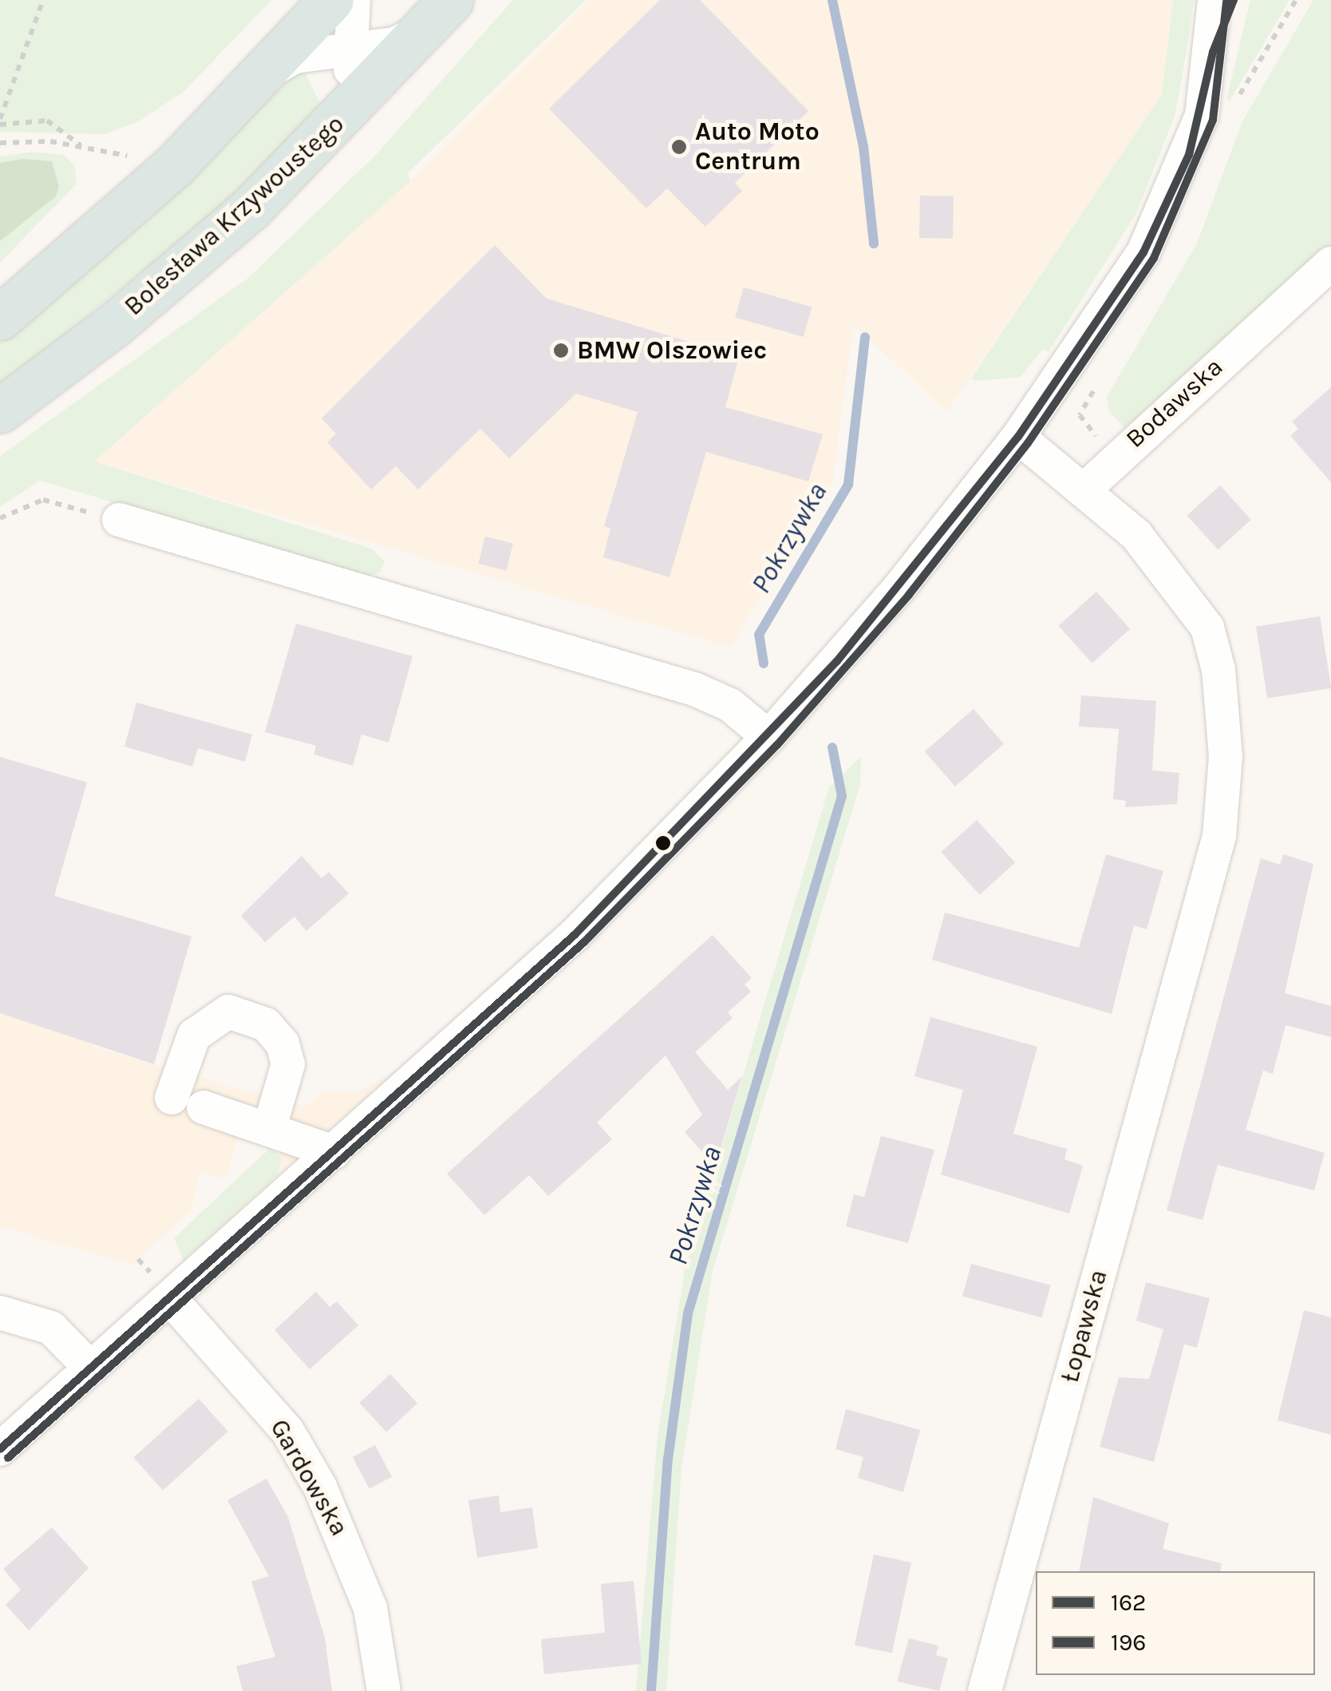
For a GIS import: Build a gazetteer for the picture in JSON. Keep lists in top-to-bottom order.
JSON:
{
  "streets": {
    "main road": ["Bolesława Krzywoustego"],
    "street": ["Bodawska", "Łopawska", "Gardowska"]
  },
  "crossings": [
    ["Bodawska", "Łopawska"]
  ],
  "water": ["Pokrzywka"],
  "places": ["Auto Moto Centrum", "BMW Olszowiec"],
  "lines": ["transit line 162", "transit line 196"],
  "legend": ["162", "196"]
}
